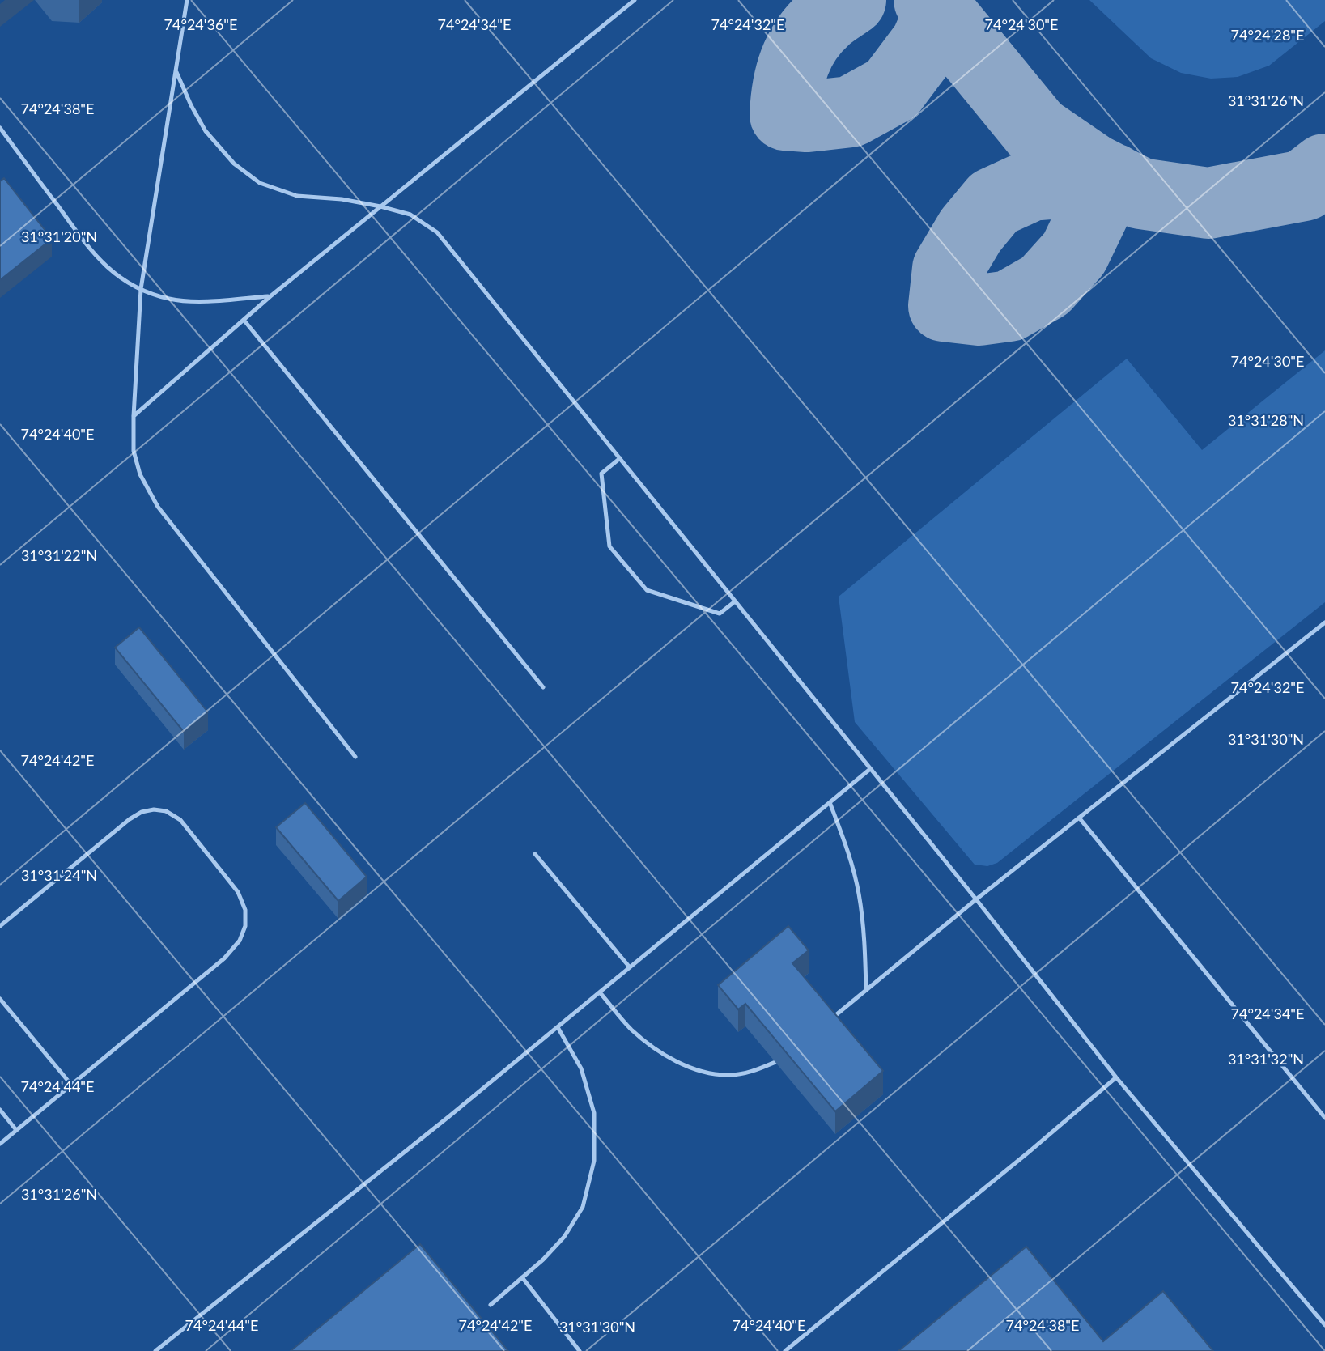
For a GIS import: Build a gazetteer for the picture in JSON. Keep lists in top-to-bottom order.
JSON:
{
  "coordinates": [
    "74°24'34\"E",
    "74°24'36\"E",
    "74°24'32\"E",
    "74°24'30\"E",
    "74°24'28\"E",
    "31°31'26\"N",
    "74°24'38\"E",
    "31°31'20\"N",
    "31°31'28\"N",
    "74°24'40\"E",
    "31°31'22\"N",
    "31°31'30\"N",
    "74°24'42\"E",
    "31°31'24\"N",
    "31°31'32\"N",
    "74°24'44\"E"
  ]
}
